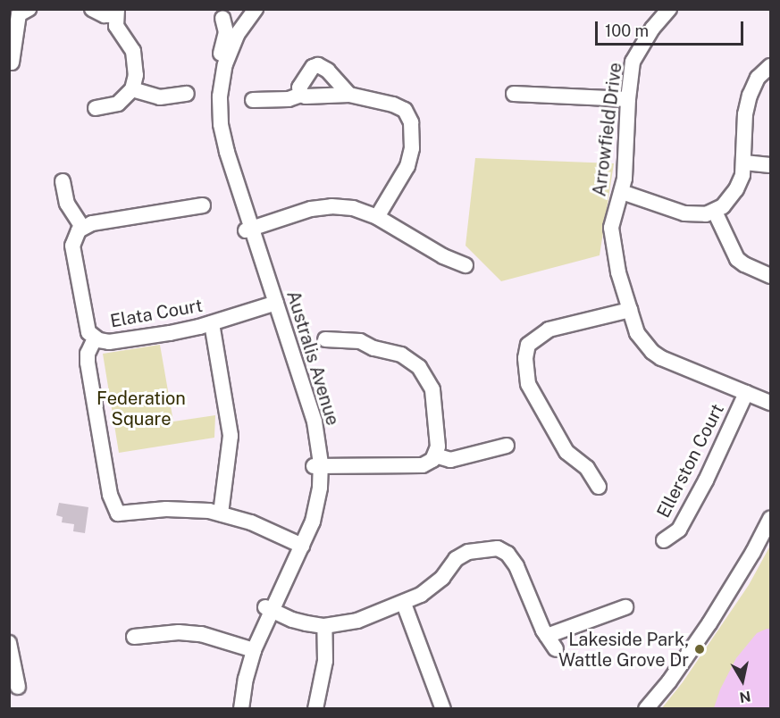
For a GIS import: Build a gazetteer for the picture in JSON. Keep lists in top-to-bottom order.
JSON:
{
  "streets": {
    "street": [
      "Arrowfield Drive",
      "Elata Court",
      "Australis Avenue",
      "Ellerston Court"
    ]
  },
  "crossings": [
    ["Arrowfield Drive", "Ellerston Court"],
    ["Elata Court", "Australis Avenue"]
  ],
  "parks": ["Federation Square"],
  "places": ["Lakeside Park, Wattle Grove Dr"],
  "scale_bar": "100 m",
  "north": "bottom"
}
